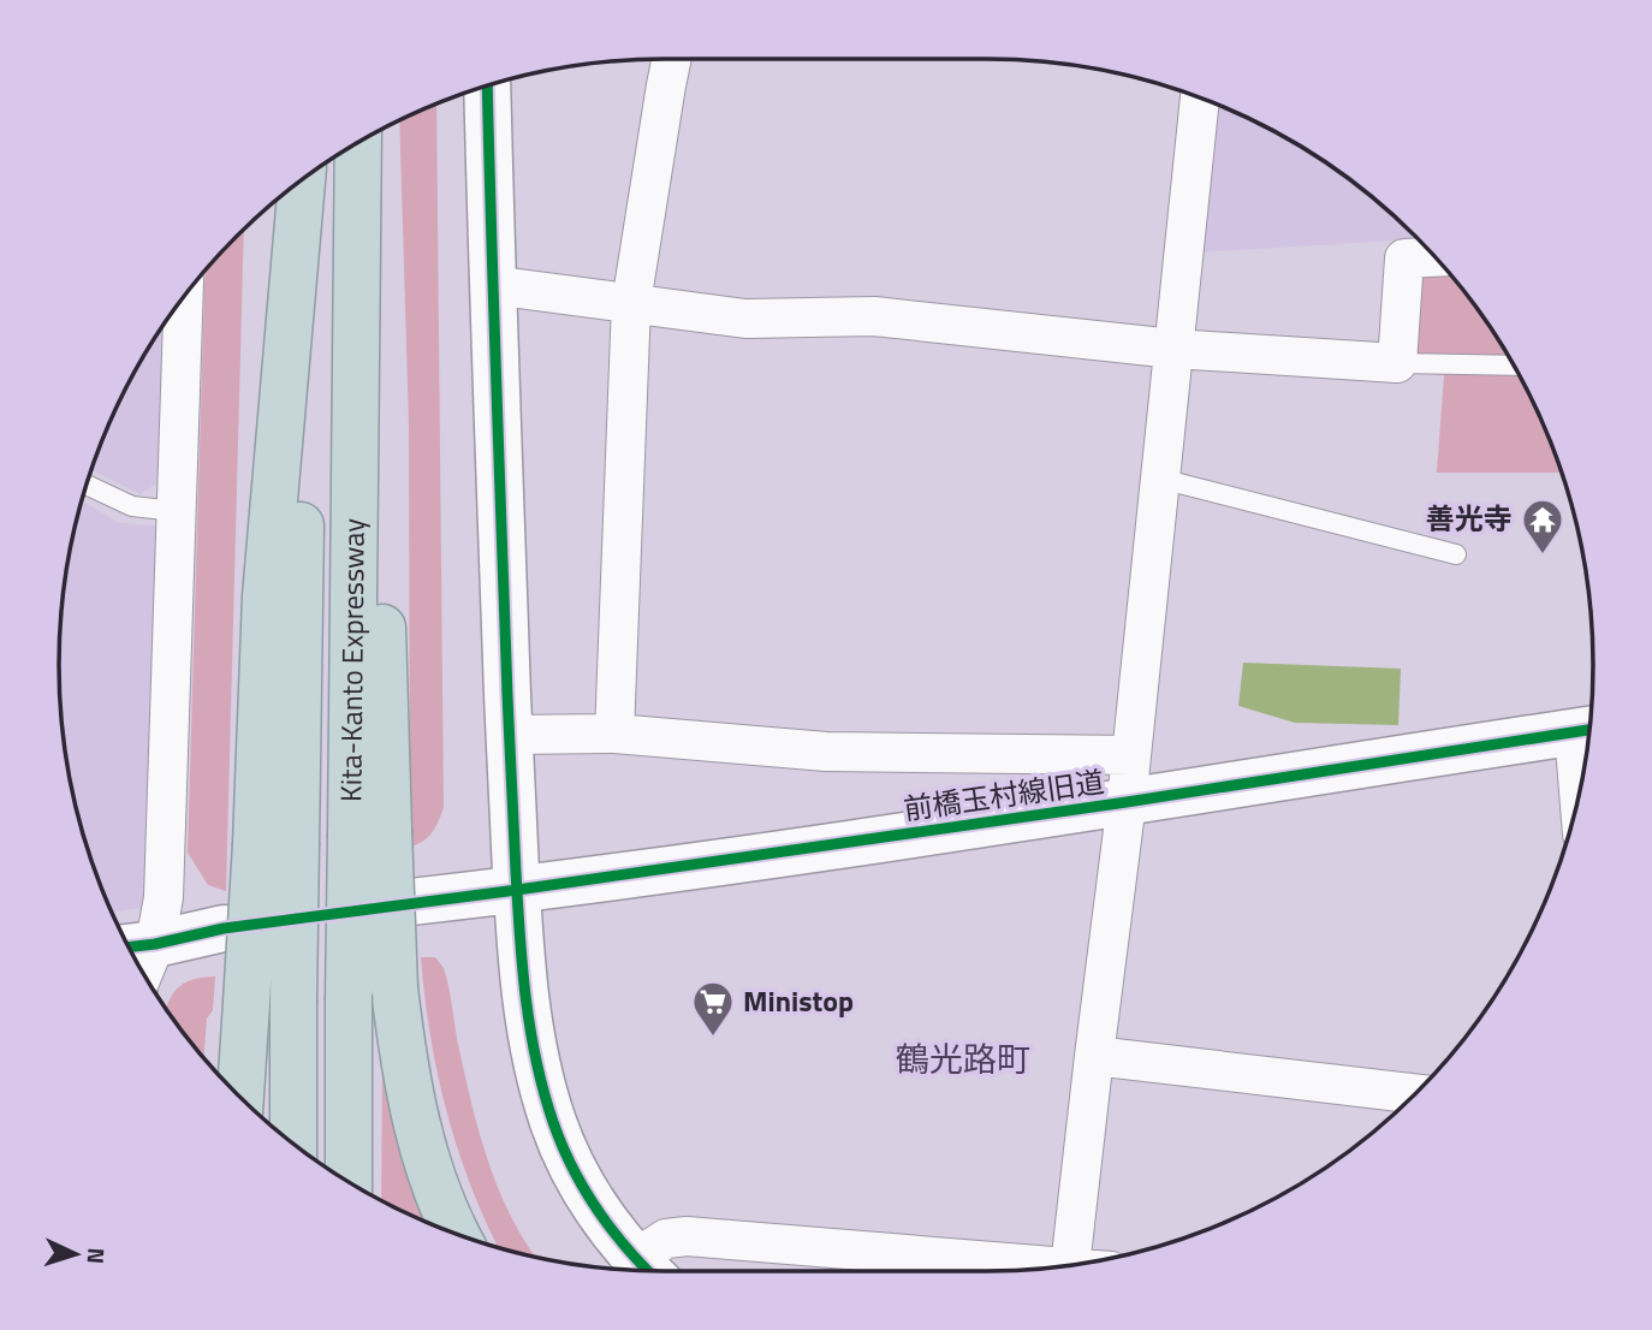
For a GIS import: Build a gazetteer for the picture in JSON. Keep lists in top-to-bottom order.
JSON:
{
  "streets": {
    "highway": ["Kita-Kanto Expressway"],
    "street": ["前橋玉村線旧道"]
  },
  "districts": ["鶴光路町"],
  "places": {
    "temple": ["善光寺"],
    "supermarket": ["Ministop"]
  },
  "north": "right"
}
